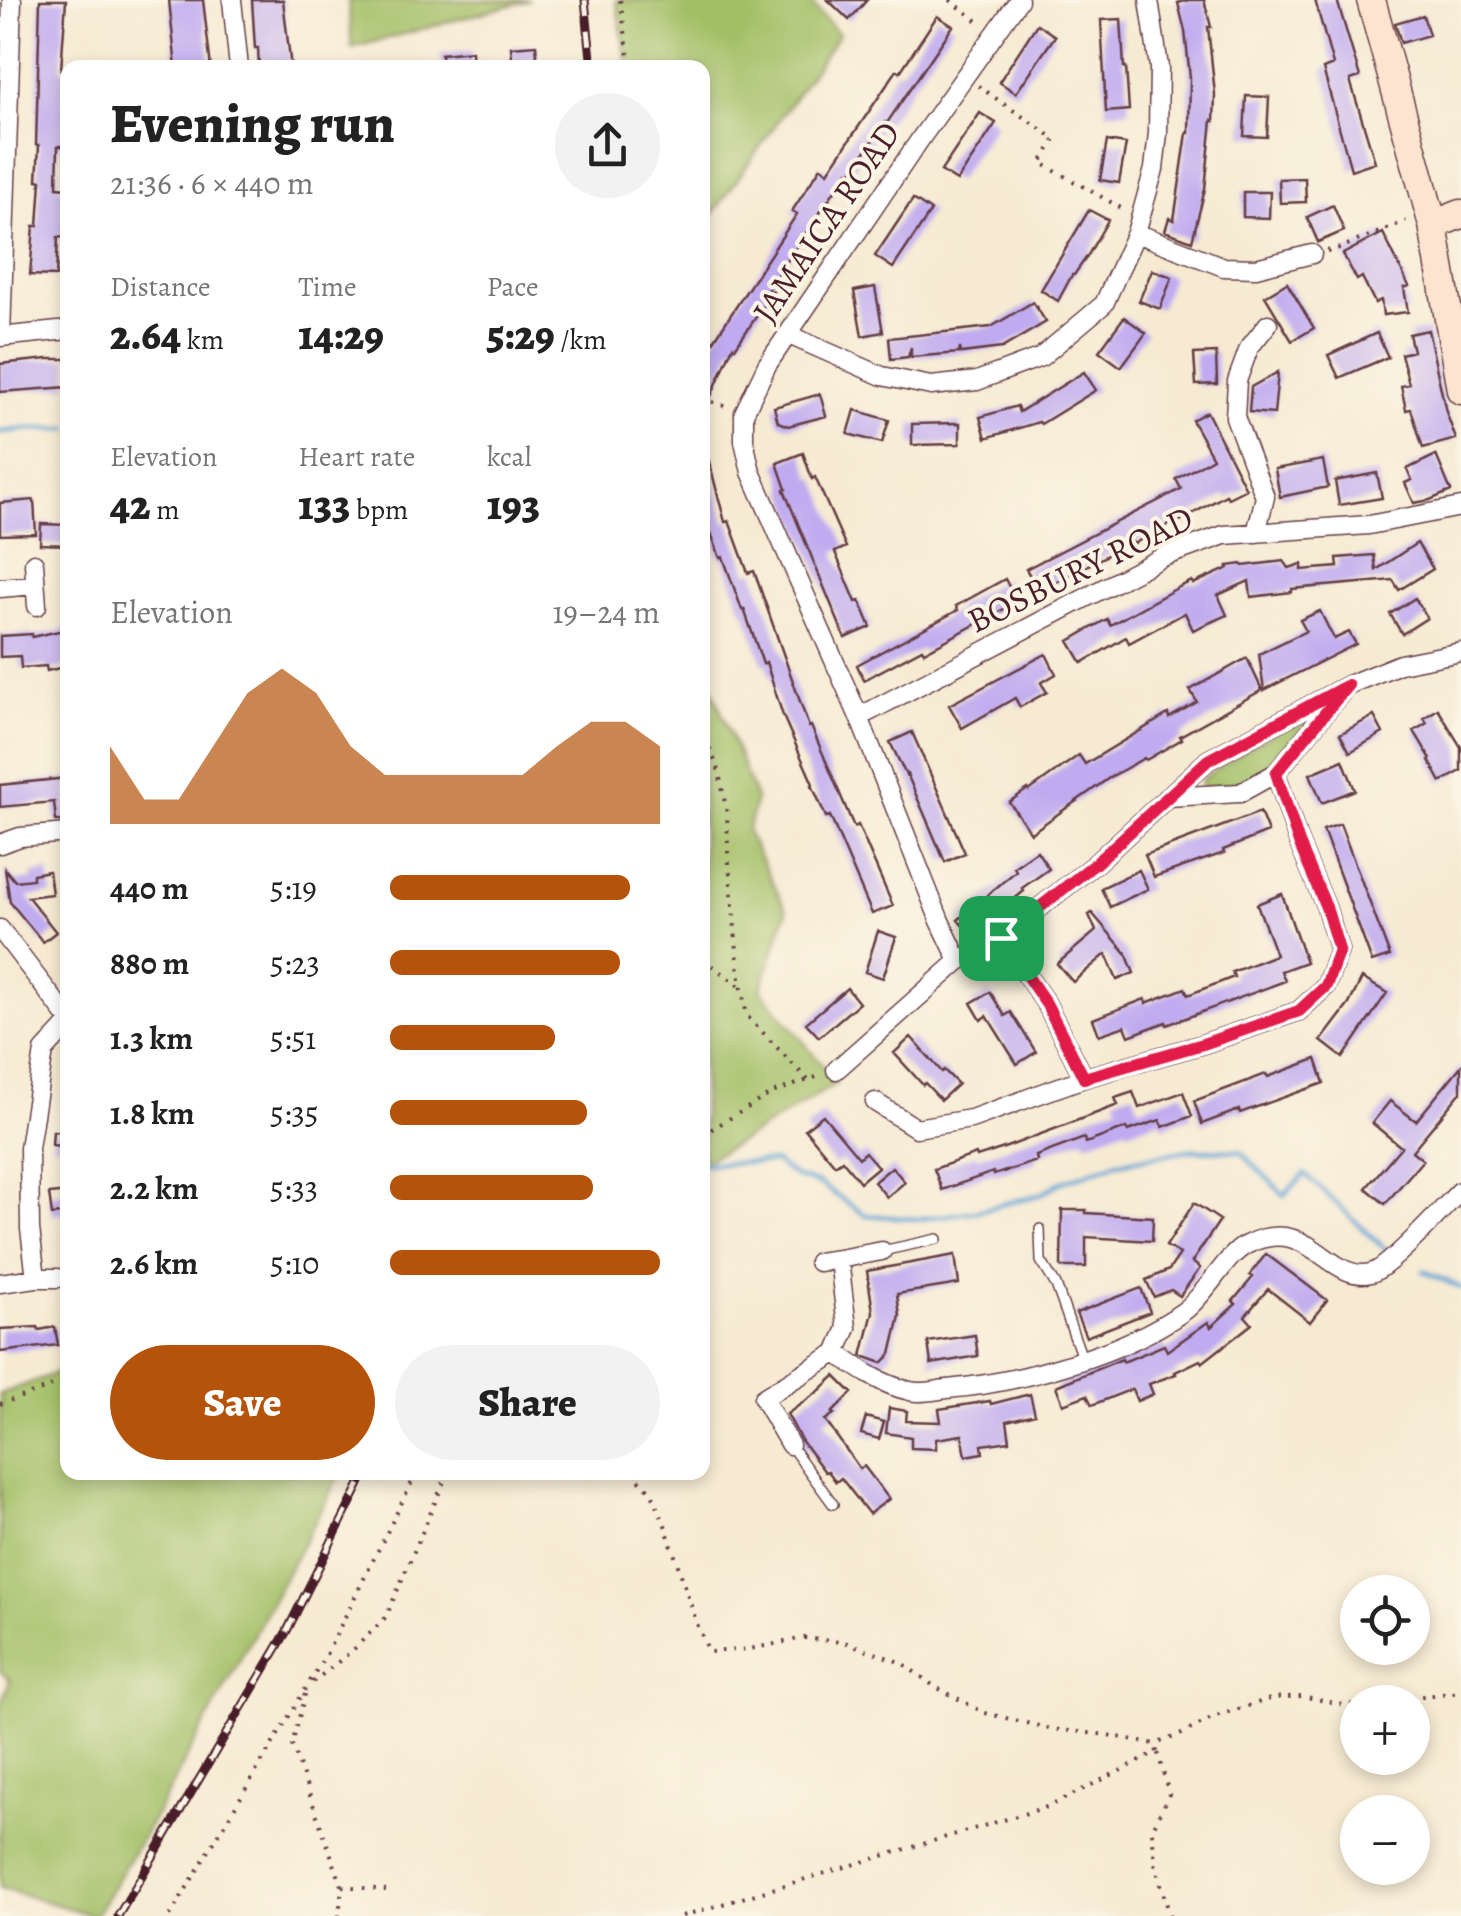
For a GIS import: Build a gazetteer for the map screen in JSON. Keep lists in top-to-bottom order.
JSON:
{
  "streets": {
    "street": ["JAMAICA ROAD", "BOSBURY ROAD"]
  },
  "page": {
    "heading": ["Evening run", "21:36 · 6 × 440 m"],
    "stats": [
      ["Distance", "2.64 km"],
      ["Time", "14:29"],
      ["Pace", "5:29 /km"],
      ["Elevation", "42 m"],
      ["Heart rate", "133 bpm"],
      ["kcal", "193"]
    ],
    "chart": ["Elevation", "19–24 m"],
    "list": [
      {
        "name": "440 m",
        "note": "5:19"
      },
      {
        "name": "880 m",
        "note": "5:23"
      },
      {
        "name": "1.3 km",
        "note": "5:51"
      },
      {
        "name": "1.8 km",
        "note": "5:35"
      },
      {
        "name": "2.2 km",
        "note": "5:33"
      },
      {
        "name": "2.6 km",
        "note": "5:10"
      }
    ],
    "buttons": ["Save", "Share"],
    "map_buttons": ["+", "−"]
  }
}
